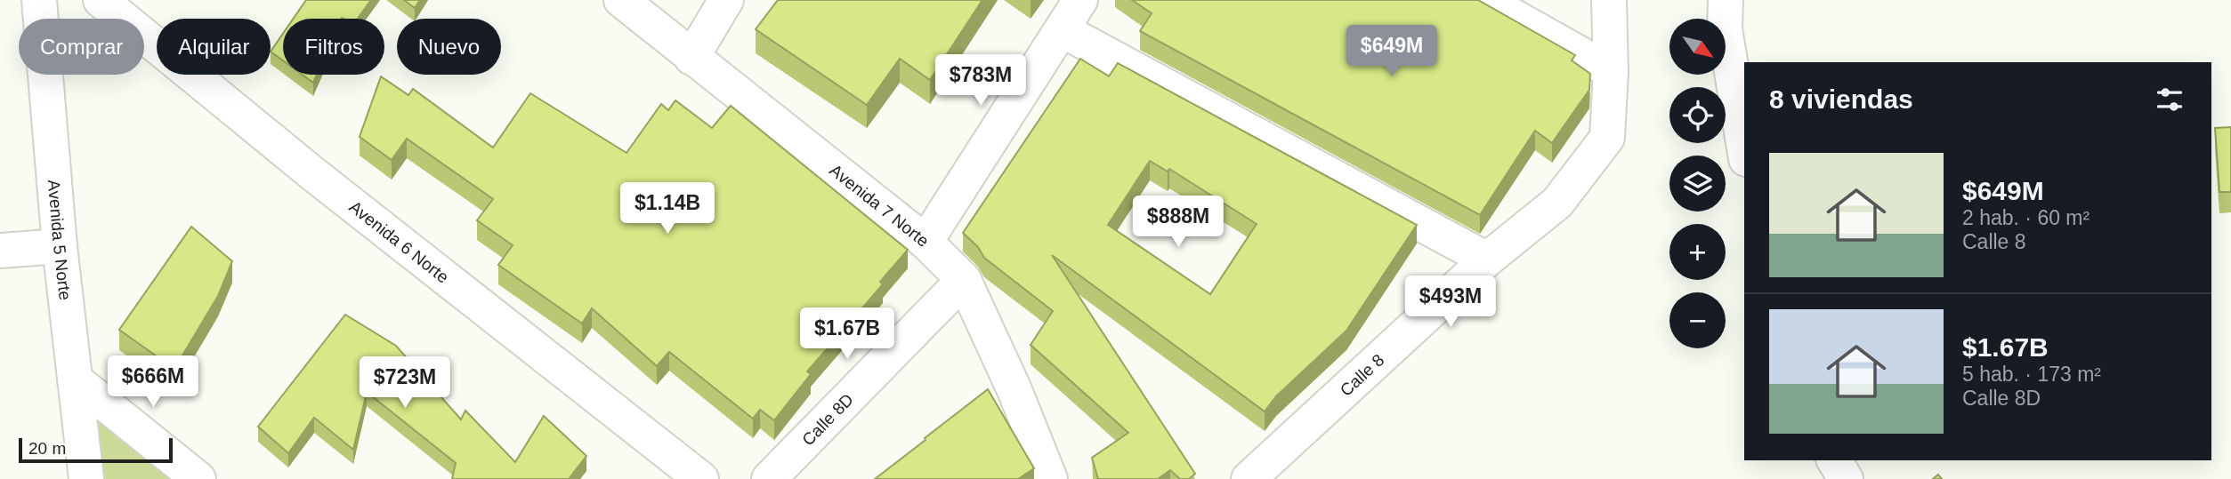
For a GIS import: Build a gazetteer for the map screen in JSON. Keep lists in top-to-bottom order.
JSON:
{
  "streets": {
    "street": [
      "Avenida 7 Norte",
      "Avenida 5 Norte",
      "Avenida 6 Norte",
      "Calle 8",
      "Calle 8D"
    ]
  },
  "crossings": [
    ["Avenida 7 Norte", "Calle 8D"]
  ],
  "scale_bar": "20 m",
  "north": "bottom right",
  "page": {
    "map_buttons": ["+", "−"],
    "chip": [
      "Comprar",
      "Alquilar",
      "Filtros",
      "Nuevo"
    ],
    "price": [
      "$649M",
      "$783M",
      "$1.14B",
      "$888M",
      "$493M",
      "$1.67B",
      "$666M",
      "$723M"
    ],
    "heading": "8 viviendas",
    "list": [
      {
        "name": "$649M",
        "note": "2 hab. · 60 m² · Calle 8"
      },
      {
        "name": "$1.67B",
        "note": "5 hab. · 173 m² · Calle 8D"
      }
    ],
    "scale": "20 m"
  }
}
